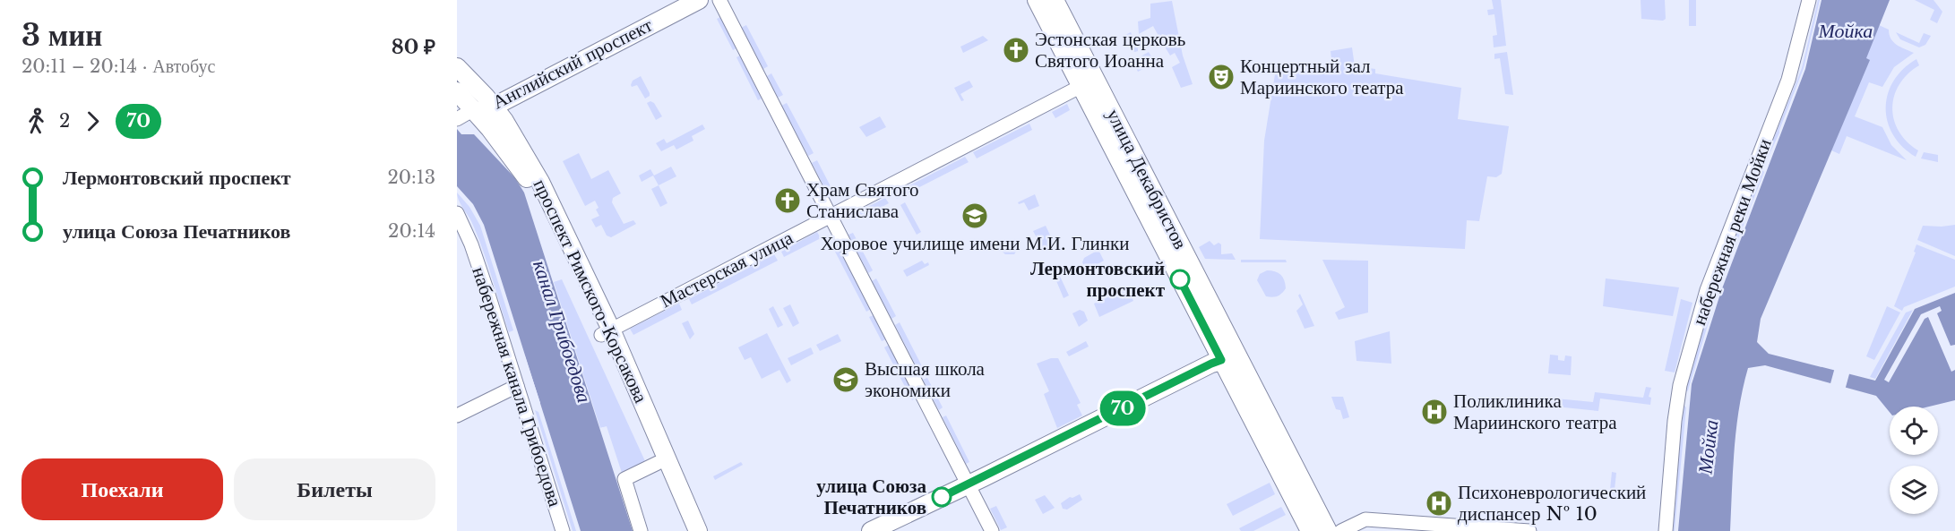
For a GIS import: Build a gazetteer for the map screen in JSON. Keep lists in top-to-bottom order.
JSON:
{
  "streets": {
    "main road": ["Английский проспект", "улица Декабристов", "проспект Римского-Корсакова"],
    "street": ["набережная реки Мойки", "Мастерская улица", "набережная канала Грибоедова"]
  },
  "crossings": [
    ["Английский проспект", "проспект Римского-Корсакова"],
    ["улица Декабристов", "Мастерская улица"],
    ["Мастерская улица", "проспект Римского-Корсакова"]
  ],
  "water": ["Мойка", "канал Грибоедова"],
  "places": {
    "church": ["Эстонская церковь Святого Иоанна", "Храм Святого Станислава"],
    "theatre": ["Концертный зал Мариинского театра"],
    "school or university": ["Хоровое училище имени М.И. Глинки", "Высшая школа экономики"],
    "other": ["Лермонтовский проспект", "улица Союза Печатников"],
    "hospital": ["Поликлиника Мариинского театра", "Психоневрологический диспансер № 10"]
  },
  "lines": ["bus line 70"],
  "page": {
    "heading": ["3 мин", "20:11 – 20:14 · Автобус", "80 ₽"],
    "on_map": "70",
    "legs": ["2", "70"],
    "list": [
      {
        "name": "Лермонтовский проспект",
        "value": "20:13"
      },
      {
        "name": "улица Союза Печатников",
        "value": "20:14"
      }
    ],
    "buttons": ["Поехали", "Билеты"]
  }
}
